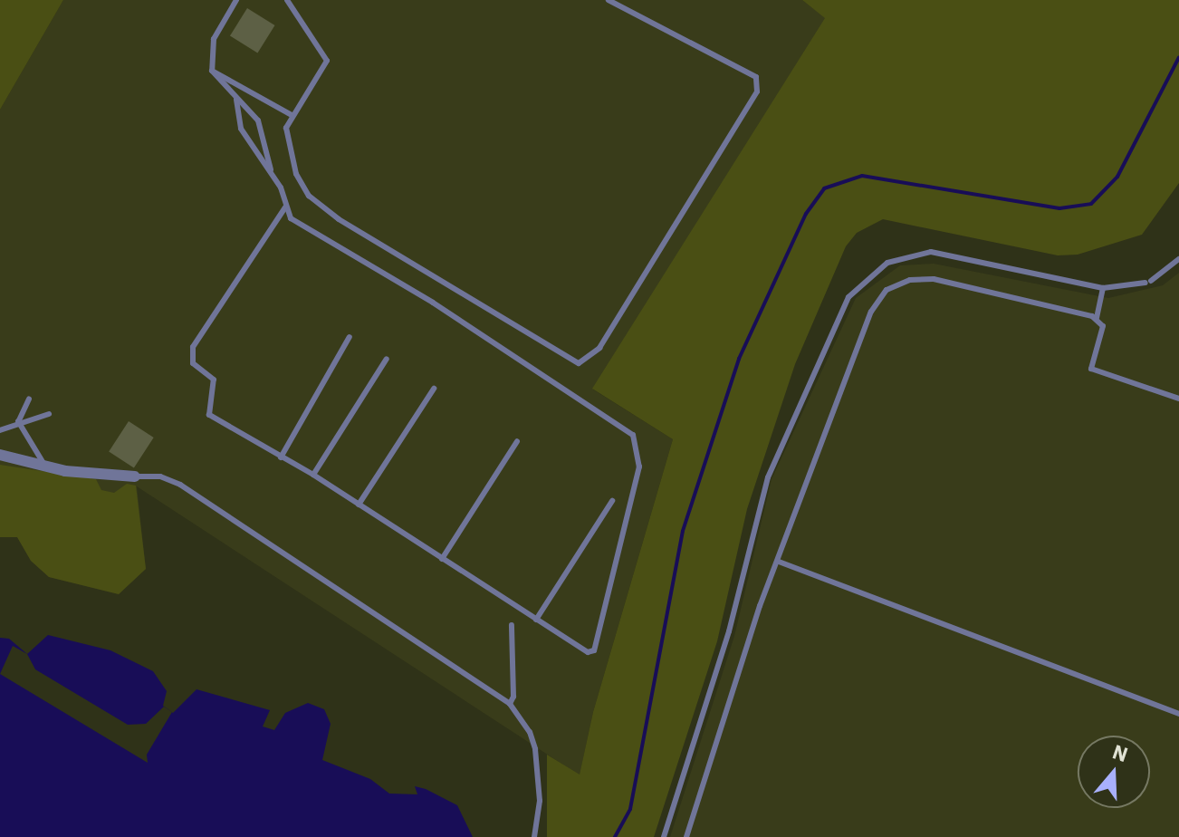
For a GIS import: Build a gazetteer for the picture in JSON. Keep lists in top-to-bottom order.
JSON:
{
  "north": "top"
}
